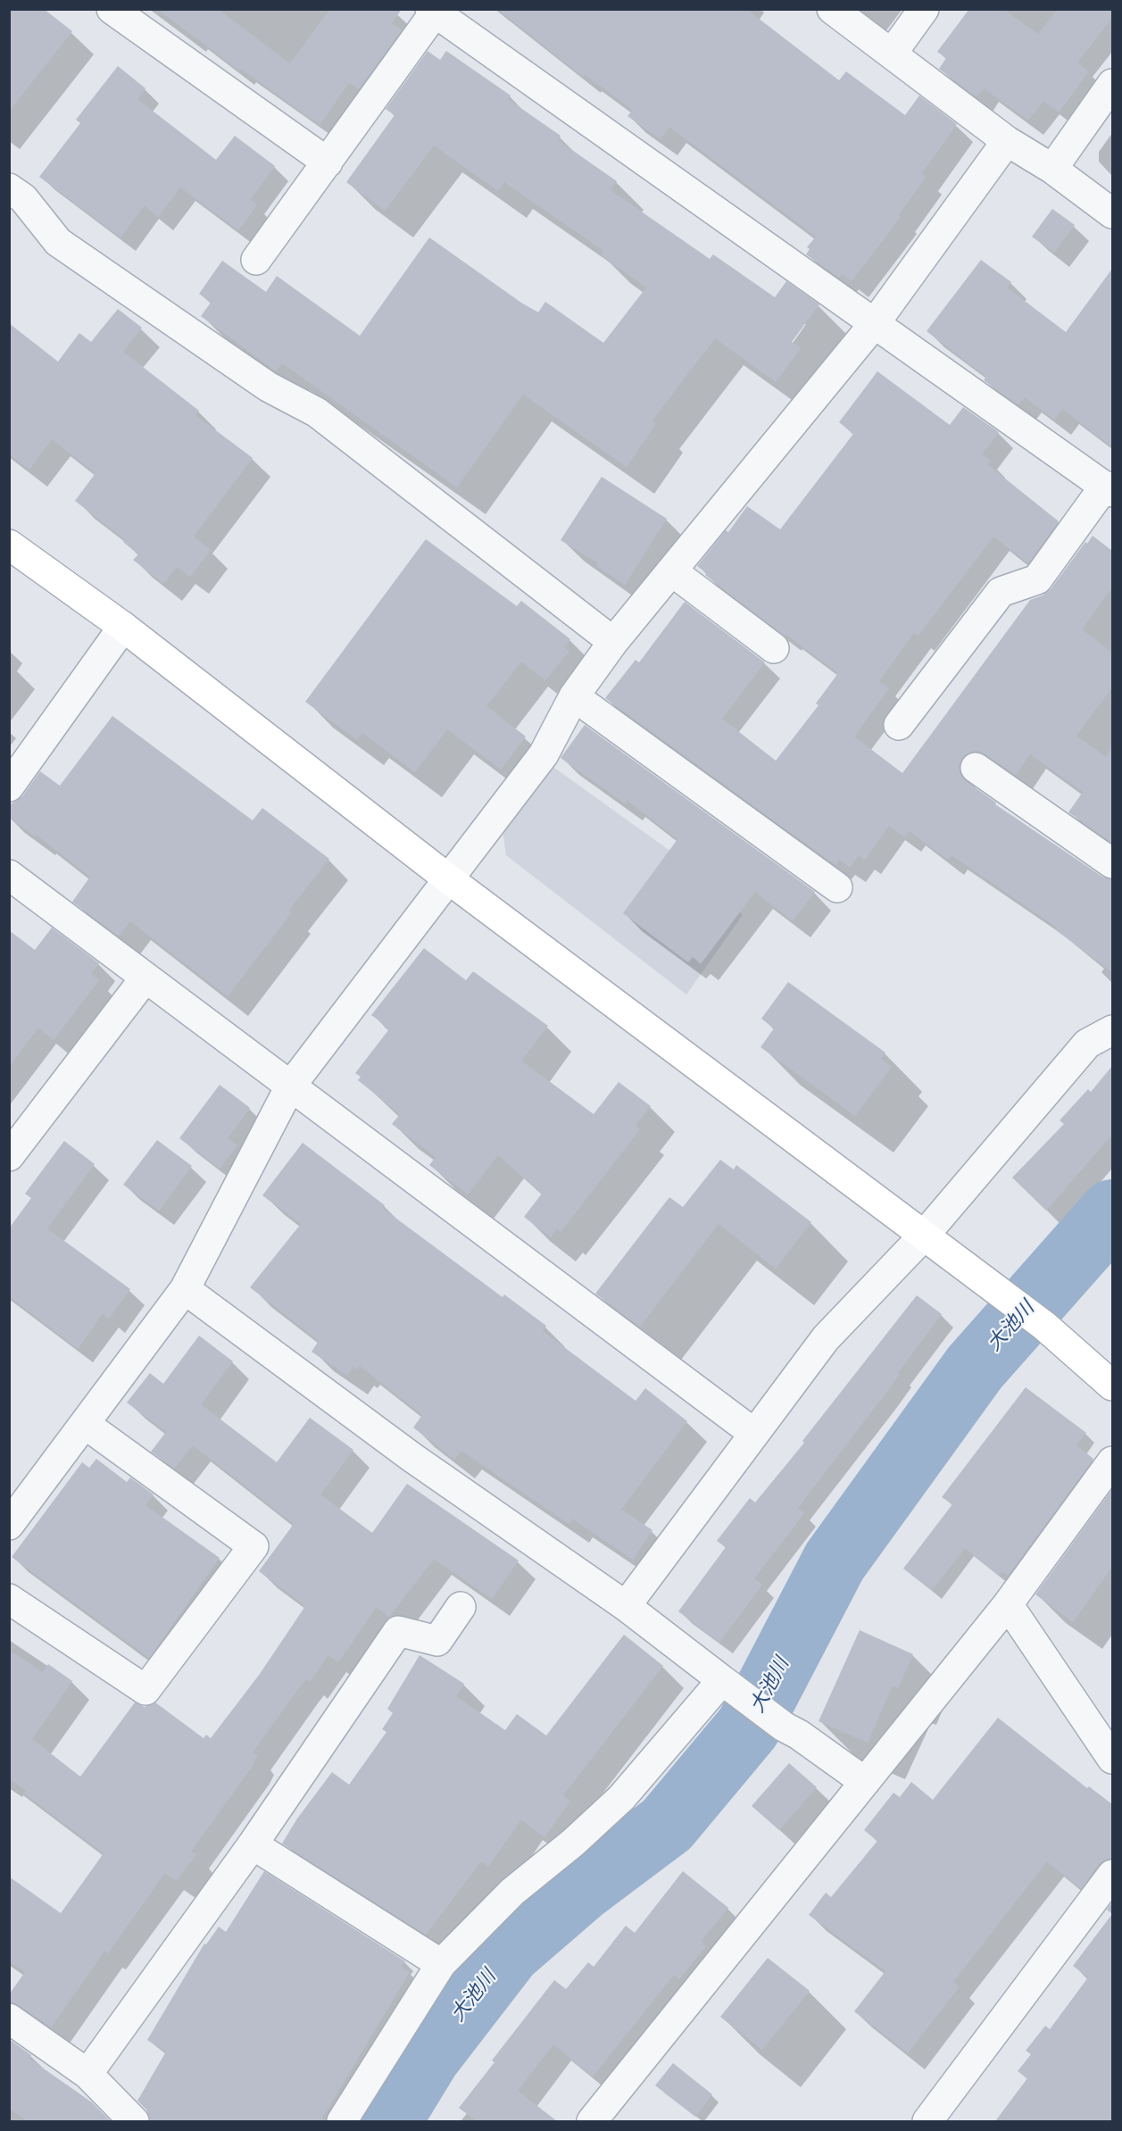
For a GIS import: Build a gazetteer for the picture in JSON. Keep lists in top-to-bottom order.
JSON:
{
  "water": ["大池川"]
}
